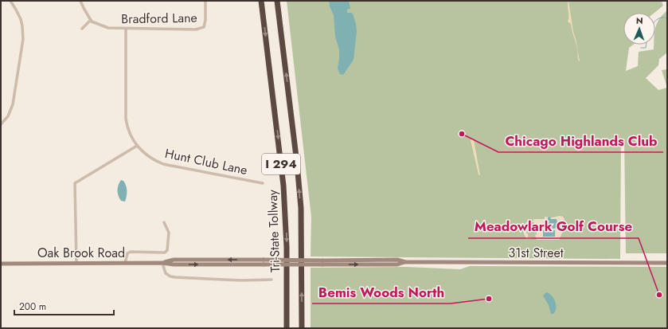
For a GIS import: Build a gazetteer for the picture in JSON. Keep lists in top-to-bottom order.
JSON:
{
  "streets": {
    "highway": ["I 294", "Tri-State Tollway"],
    "main road": ["Oak Brook Road", "31st Street"],
    "street": ["Bradford Lane", "Hunt Club Lane"]
  },
  "crossings": [
    ["Bradford Lane", "Hunt Club Lane"],
    ["Oak Brook Road", "31st Street"]
  ],
  "places": ["Chicago Highlands Club", "Meadowlark Golf Course", "Bemis Woods North"],
  "scale_bar": "200 m",
  "north": "top"
}
